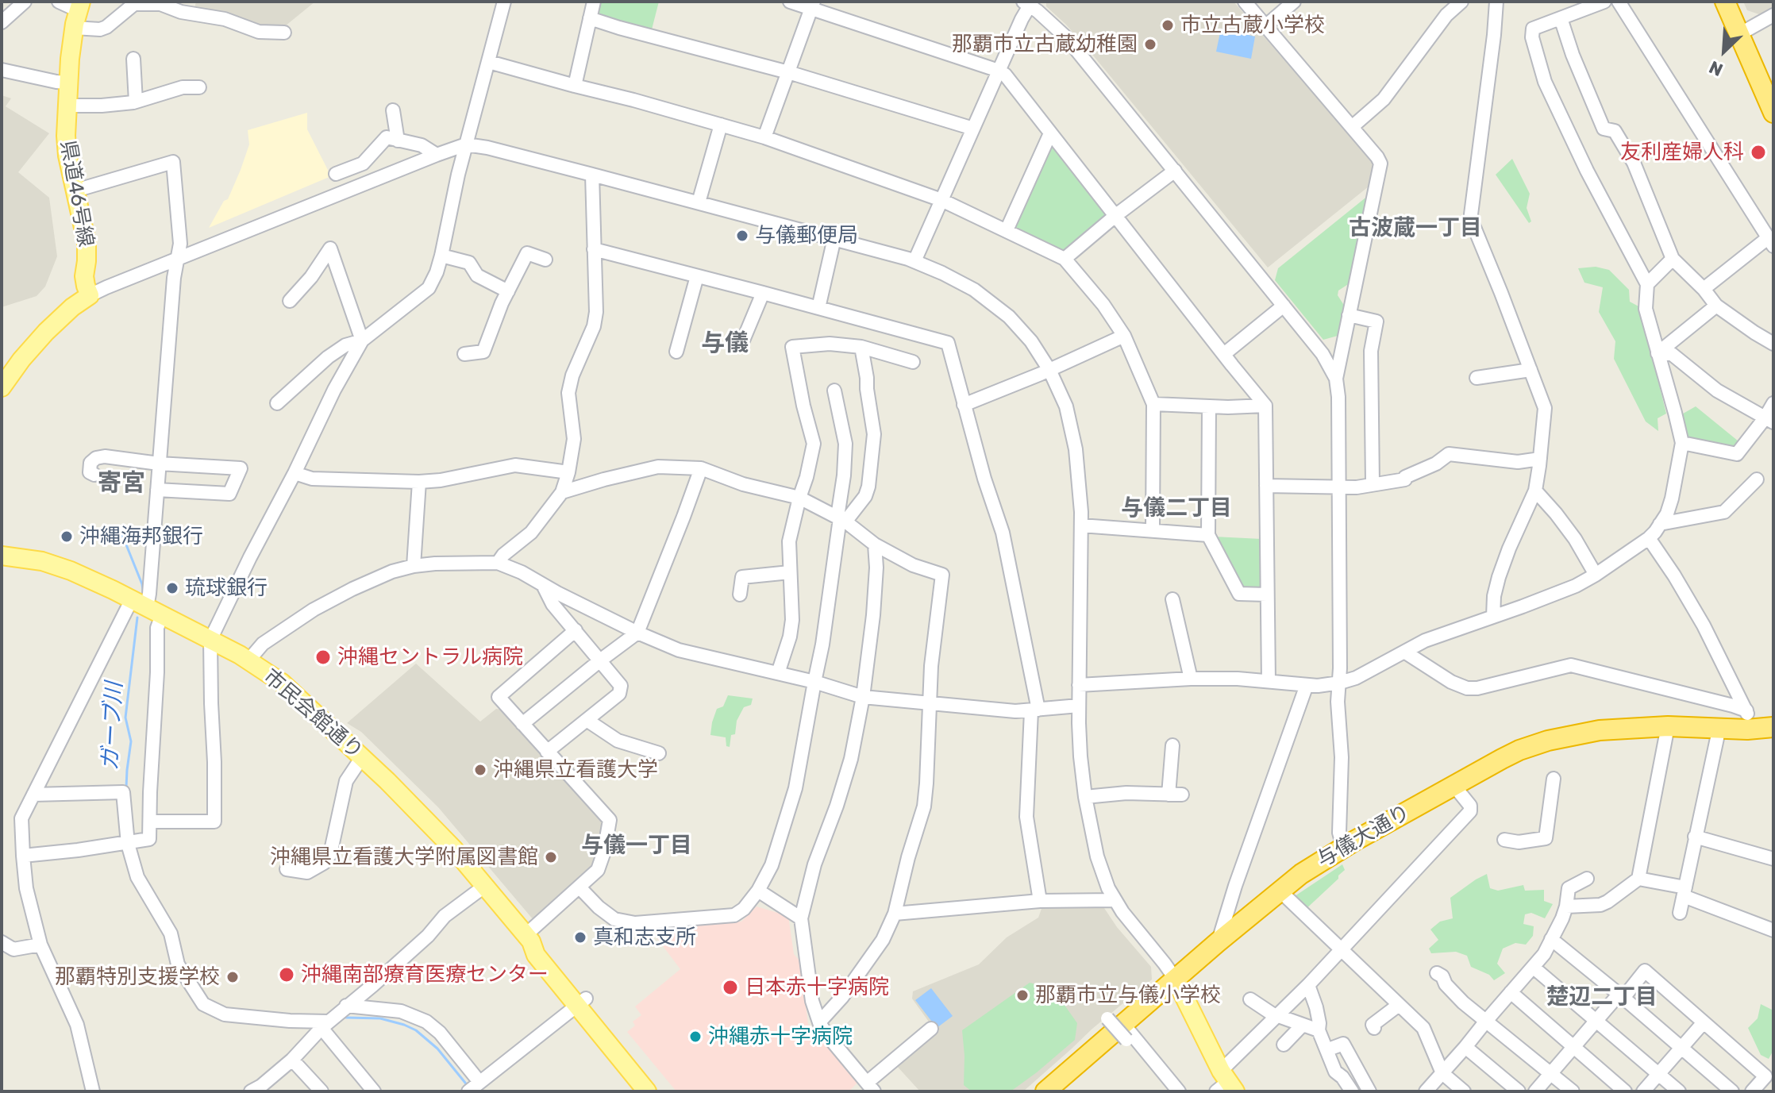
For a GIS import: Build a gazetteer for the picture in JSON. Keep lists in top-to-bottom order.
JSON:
{
  "streets": {
    "highway": ["与儀大通り"],
    "main road": ["県道46号線", "市民会館通り"]
  },
  "districts": [
    "古波蔵一丁目",
    "与儀",
    "寄宮",
    "与儀二丁目",
    "与儀一丁目",
    "楚辺二丁目"
  ],
  "water": ["ガーブ川"],
  "places": [
    "市立古蔵小学校",
    "那覇市立古蔵幼稚園",
    "友利産婦人科",
    "与儀郵便局",
    "沖縄海邦銀行",
    "琉球銀行",
    "沖縄セントラル病院",
    "沖縄県立看護大学",
    "沖縄県立看護大学附属図書館",
    "真和志支所",
    "沖縄南部療育医療センター",
    "那覇特別支援学校",
    "日本赤十字病院",
    "那覇市立与儀小学校",
    "沖縄赤十字病院"
  ],
  "north": "bottom left"
}
